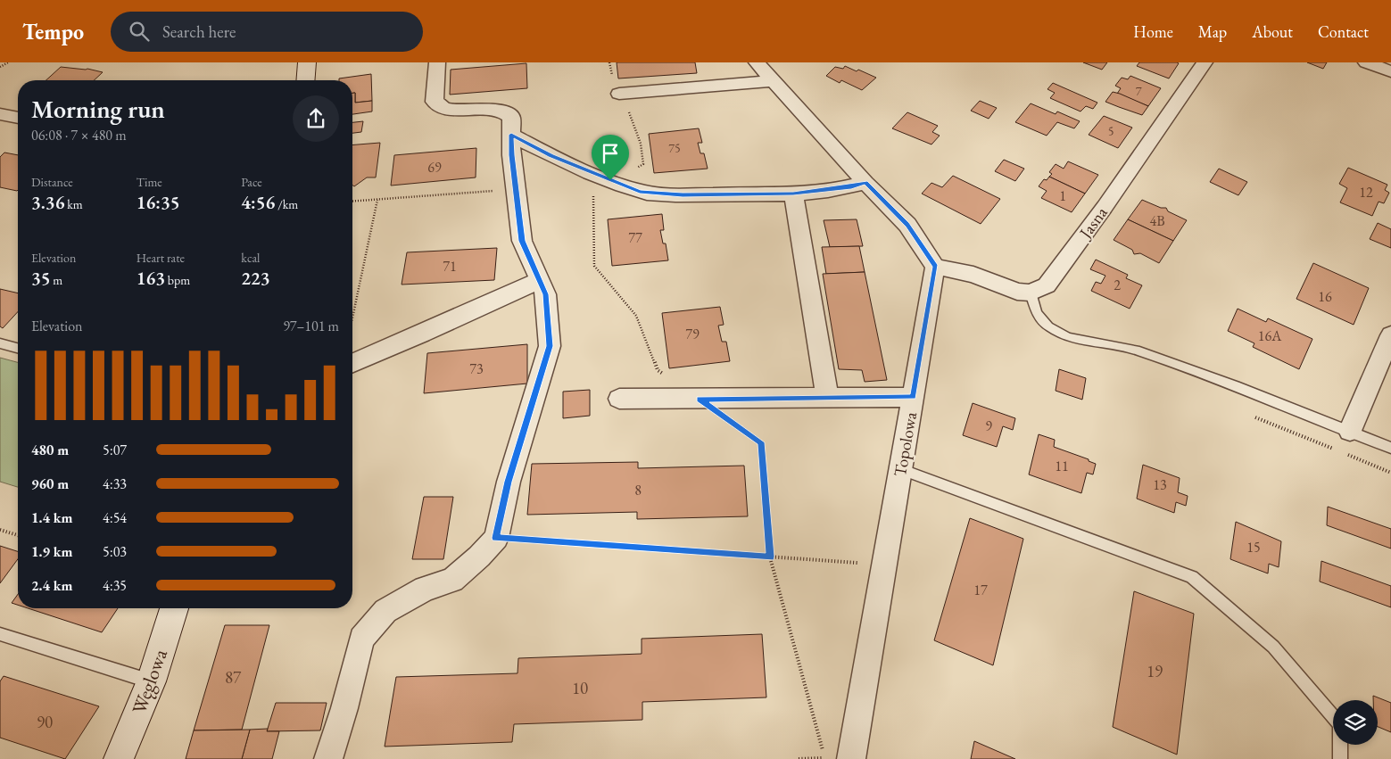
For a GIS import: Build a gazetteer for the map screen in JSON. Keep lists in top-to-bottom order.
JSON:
{
  "streets": {
    "street": ["Jasna", "Topolowa", "Węglowa"]
  },
  "house_numbers": [
    "7",
    "5",
    "75",
    "69",
    "12",
    "1",
    "4B",
    "77",
    "71",
    "2",
    "16",
    "79",
    "16A",
    "73",
    "9",
    "11",
    "13",
    "8",
    "15",
    "17",
    "19",
    "87",
    "10",
    "90"
  ],
  "page": {
    "header": "Tempo",
    "search": "Search here",
    "nav": [
      "Home",
      "Map",
      "About",
      "Contact"
    ],
    "heading": ["Morning run", "06:08 · 7 × 480 m"],
    "stats": [
      ["Distance", "3.36 km"],
      ["Time", "16:35"],
      ["Pace", "4:56 /km"],
      ["Elevation", "35 m"],
      ["Heart rate", "163 bpm"],
      ["kcal", "223"]
    ],
    "chart": ["Elevation", "97–101 m"],
    "list": [
      {
        "name": "480 m",
        "note": "5:07"
      },
      {
        "name": "960 m",
        "note": "4:33"
      },
      {
        "name": "1.4 km",
        "note": "4:54"
      },
      {
        "name": "1.9 km",
        "note": "5:03"
      },
      {
        "name": "2.4 km",
        "note": "4:35"
      }
    ]
  }
}
